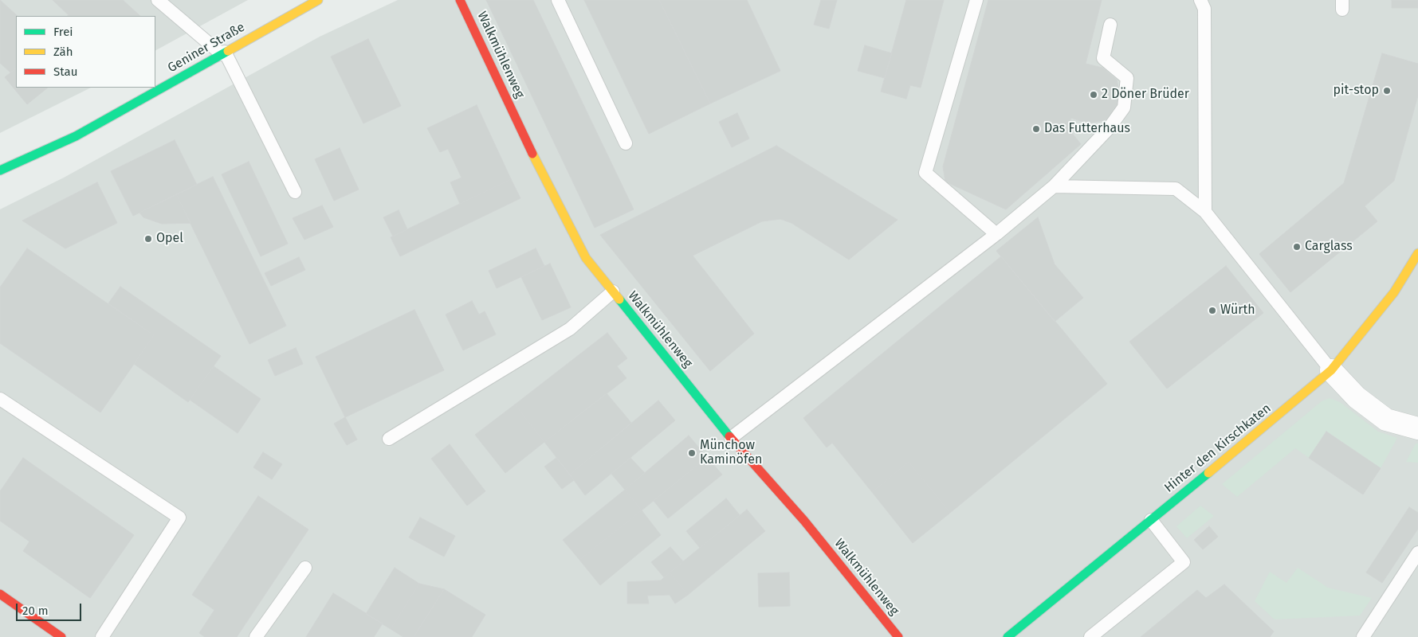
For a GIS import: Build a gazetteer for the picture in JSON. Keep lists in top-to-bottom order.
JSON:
{
  "streets": {
    "street": ["Geniner Straße", "Walkmühlenweg", "Hinter den Kirschkaten"]
  },
  "places": [
    "pit-stop",
    "2 Döner Brüder",
    "Das Futterhaus",
    "Opel",
    "Carglass",
    "Würth",
    "Münchow Kaminöfen"
  ],
  "legend": ["Frei", "Zäh", "Stau"],
  "scale_bar": "20 m"
}
